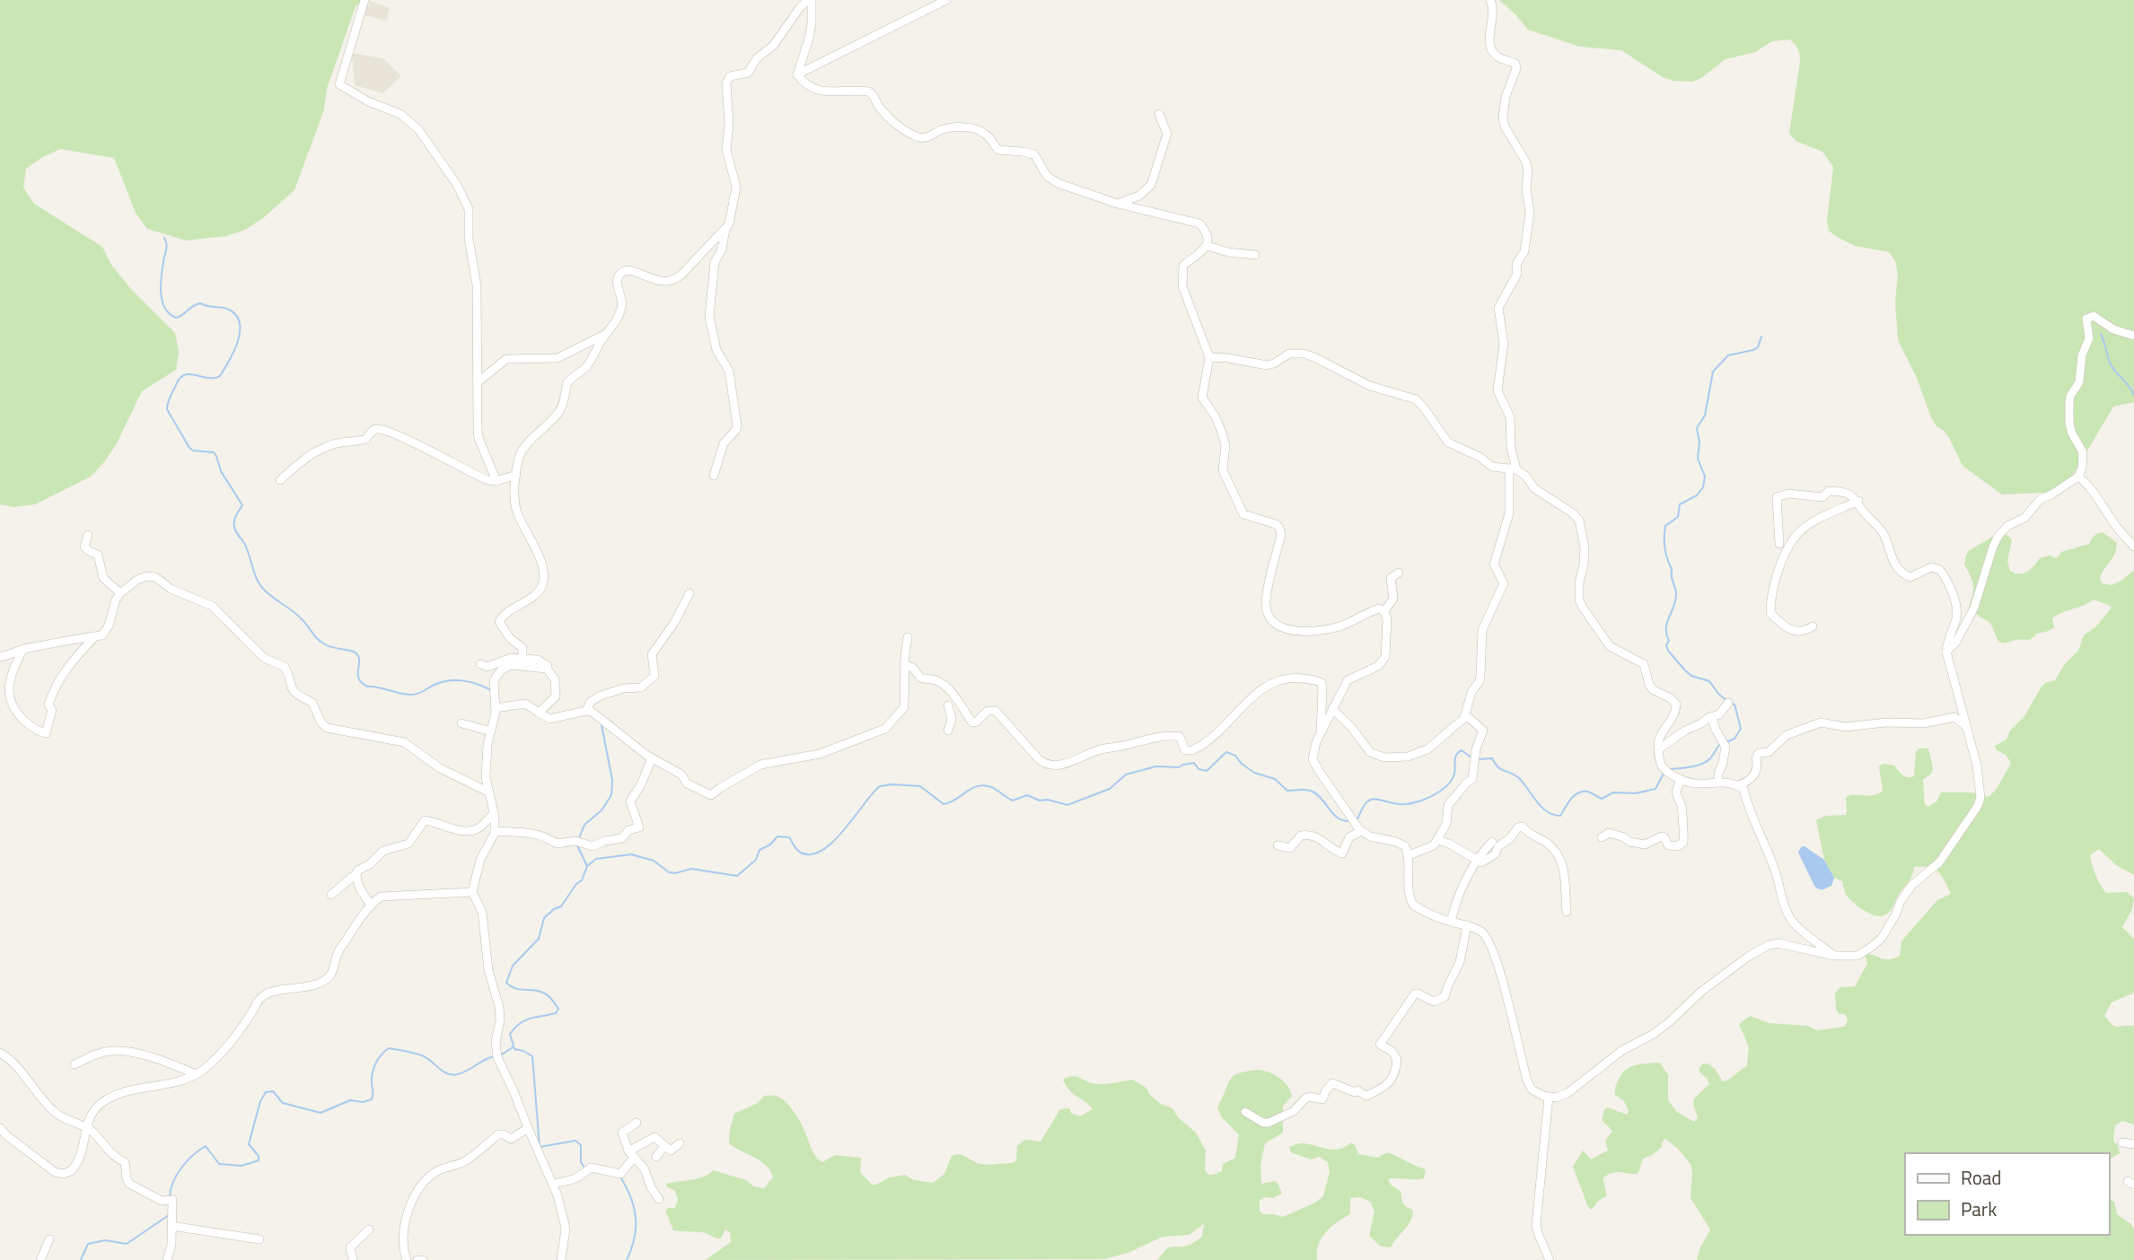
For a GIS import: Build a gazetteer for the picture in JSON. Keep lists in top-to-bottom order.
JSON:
{
  "legend": ["Road", "Park"]
}
